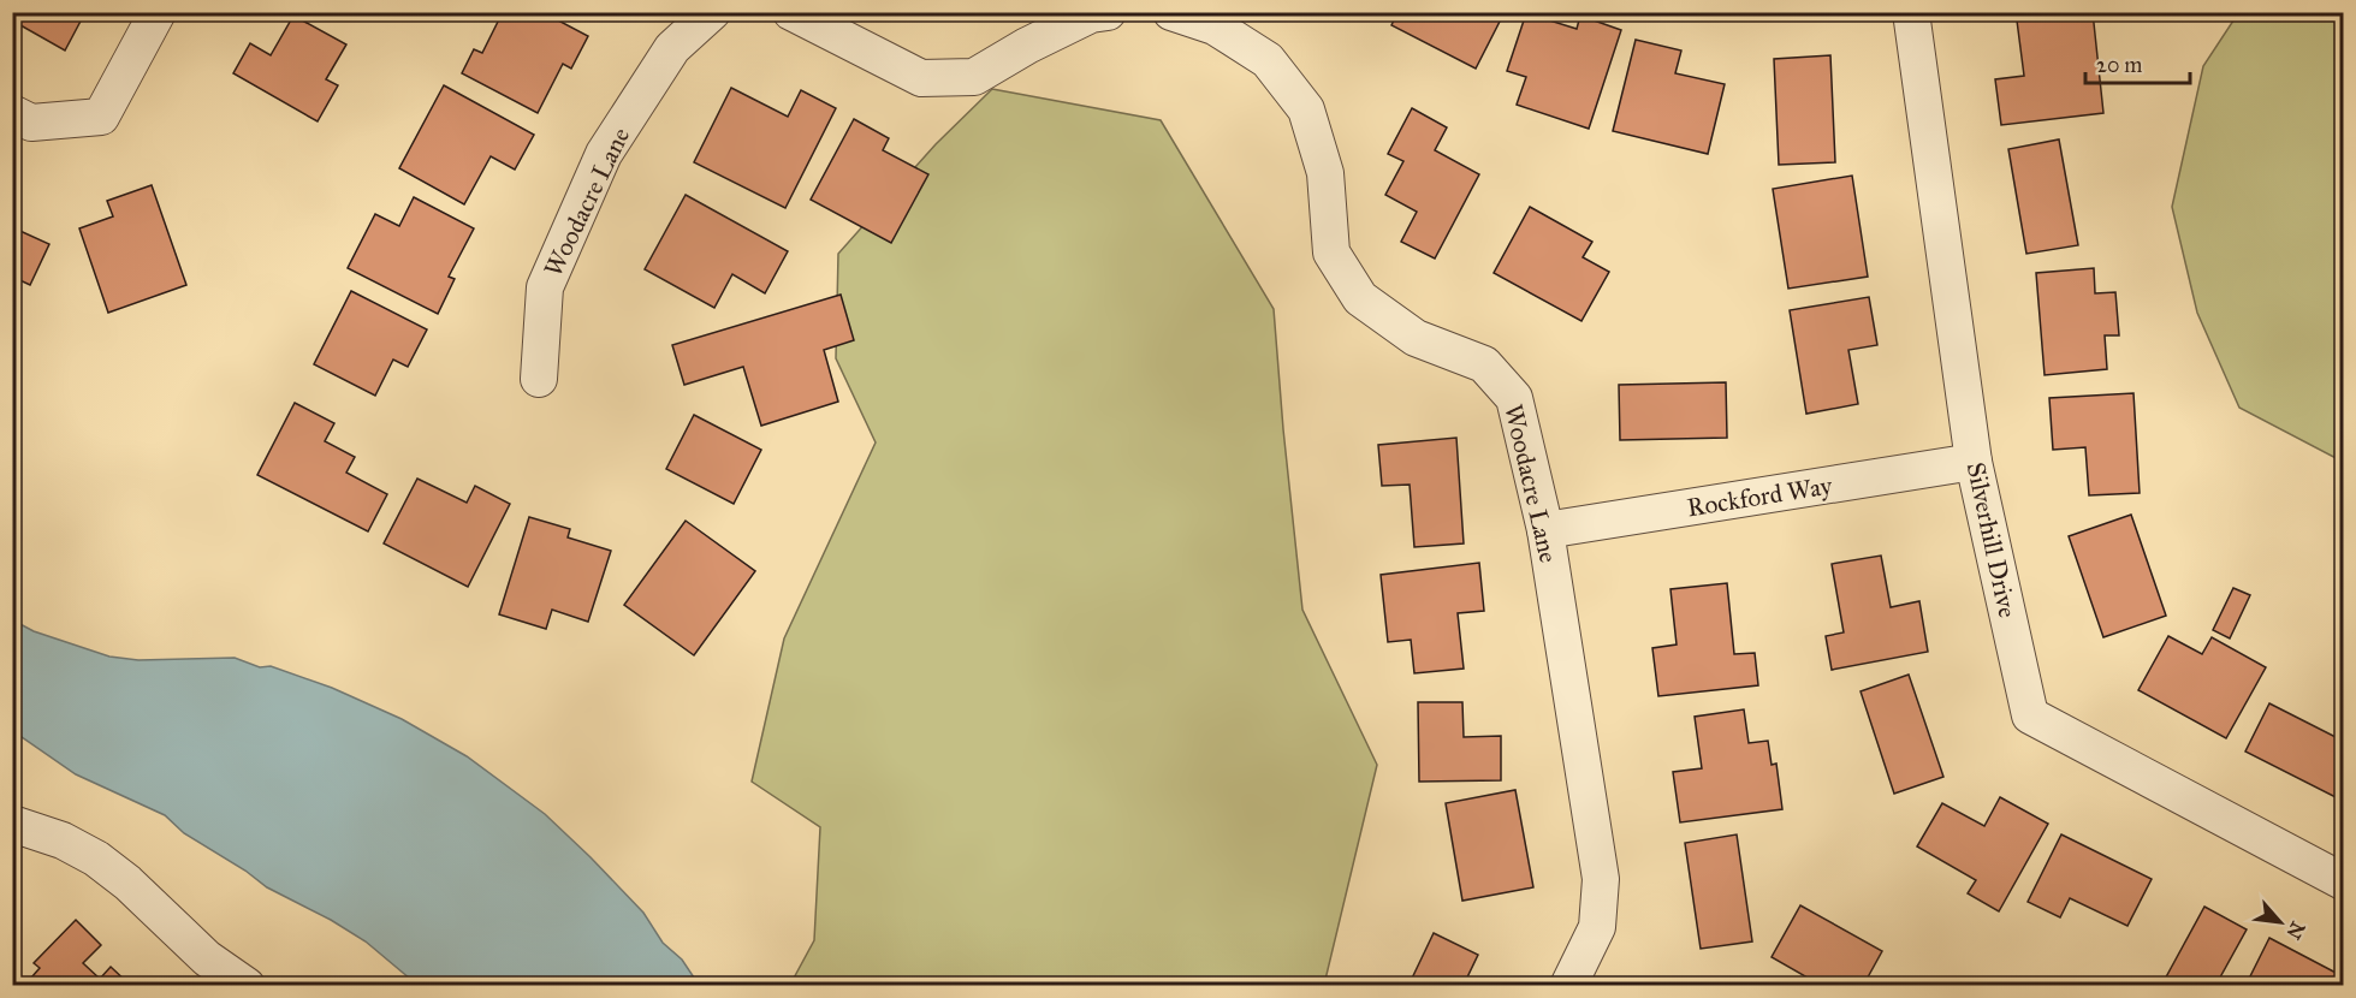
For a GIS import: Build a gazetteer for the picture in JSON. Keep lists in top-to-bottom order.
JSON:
{
  "streets": {
    "street": ["Woodacre Lane", "Rockford Way", "Silverhill Drive"]
  },
  "crossings": [
    ["Woodacre Lane", "Rockford Way"],
    ["Rockford Way", "Silverhill Drive"]
  ],
  "scale_bar": "20 m",
  "north": "bottom right"
}
